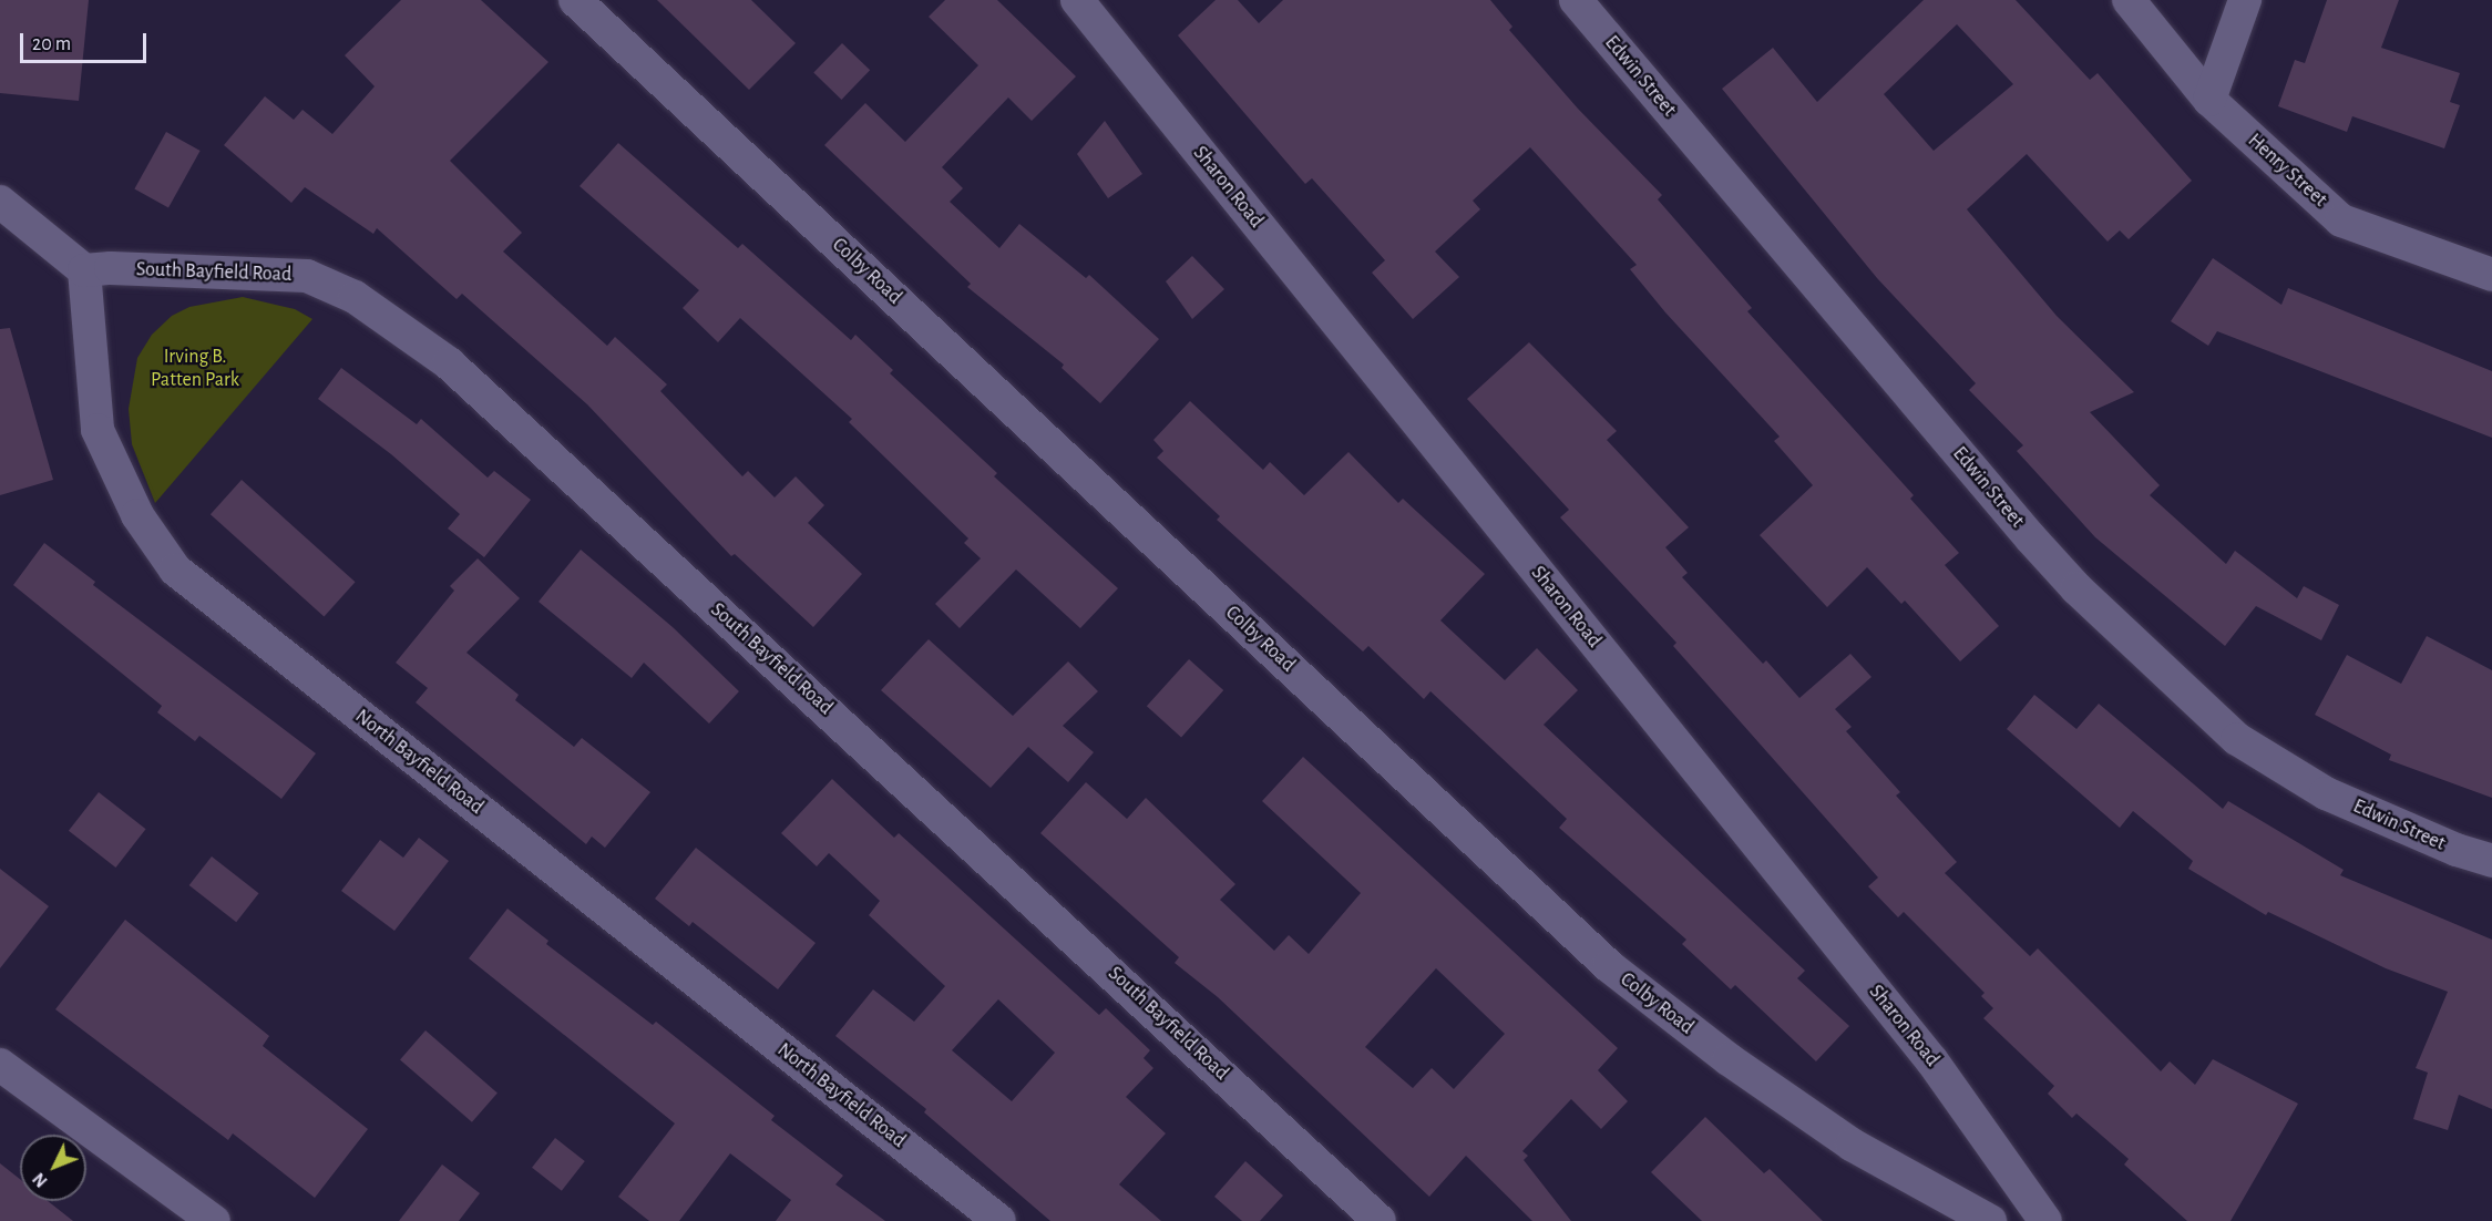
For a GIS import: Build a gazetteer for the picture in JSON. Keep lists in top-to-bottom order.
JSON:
{
  "streets": {
    "street": [
      "Edwin Street",
      "Henry Street",
      "Sharon Road",
      "Colby Road",
      "South Bayfield Road",
      "North Bayfield Road"
    ]
  },
  "crossings": [
    ["South Bayfield Road", "North Bayfield Road"]
  ],
  "parks": ["Irving B. Patten Park"],
  "scale_bar": "20 m",
  "north": "bottom left"
}
